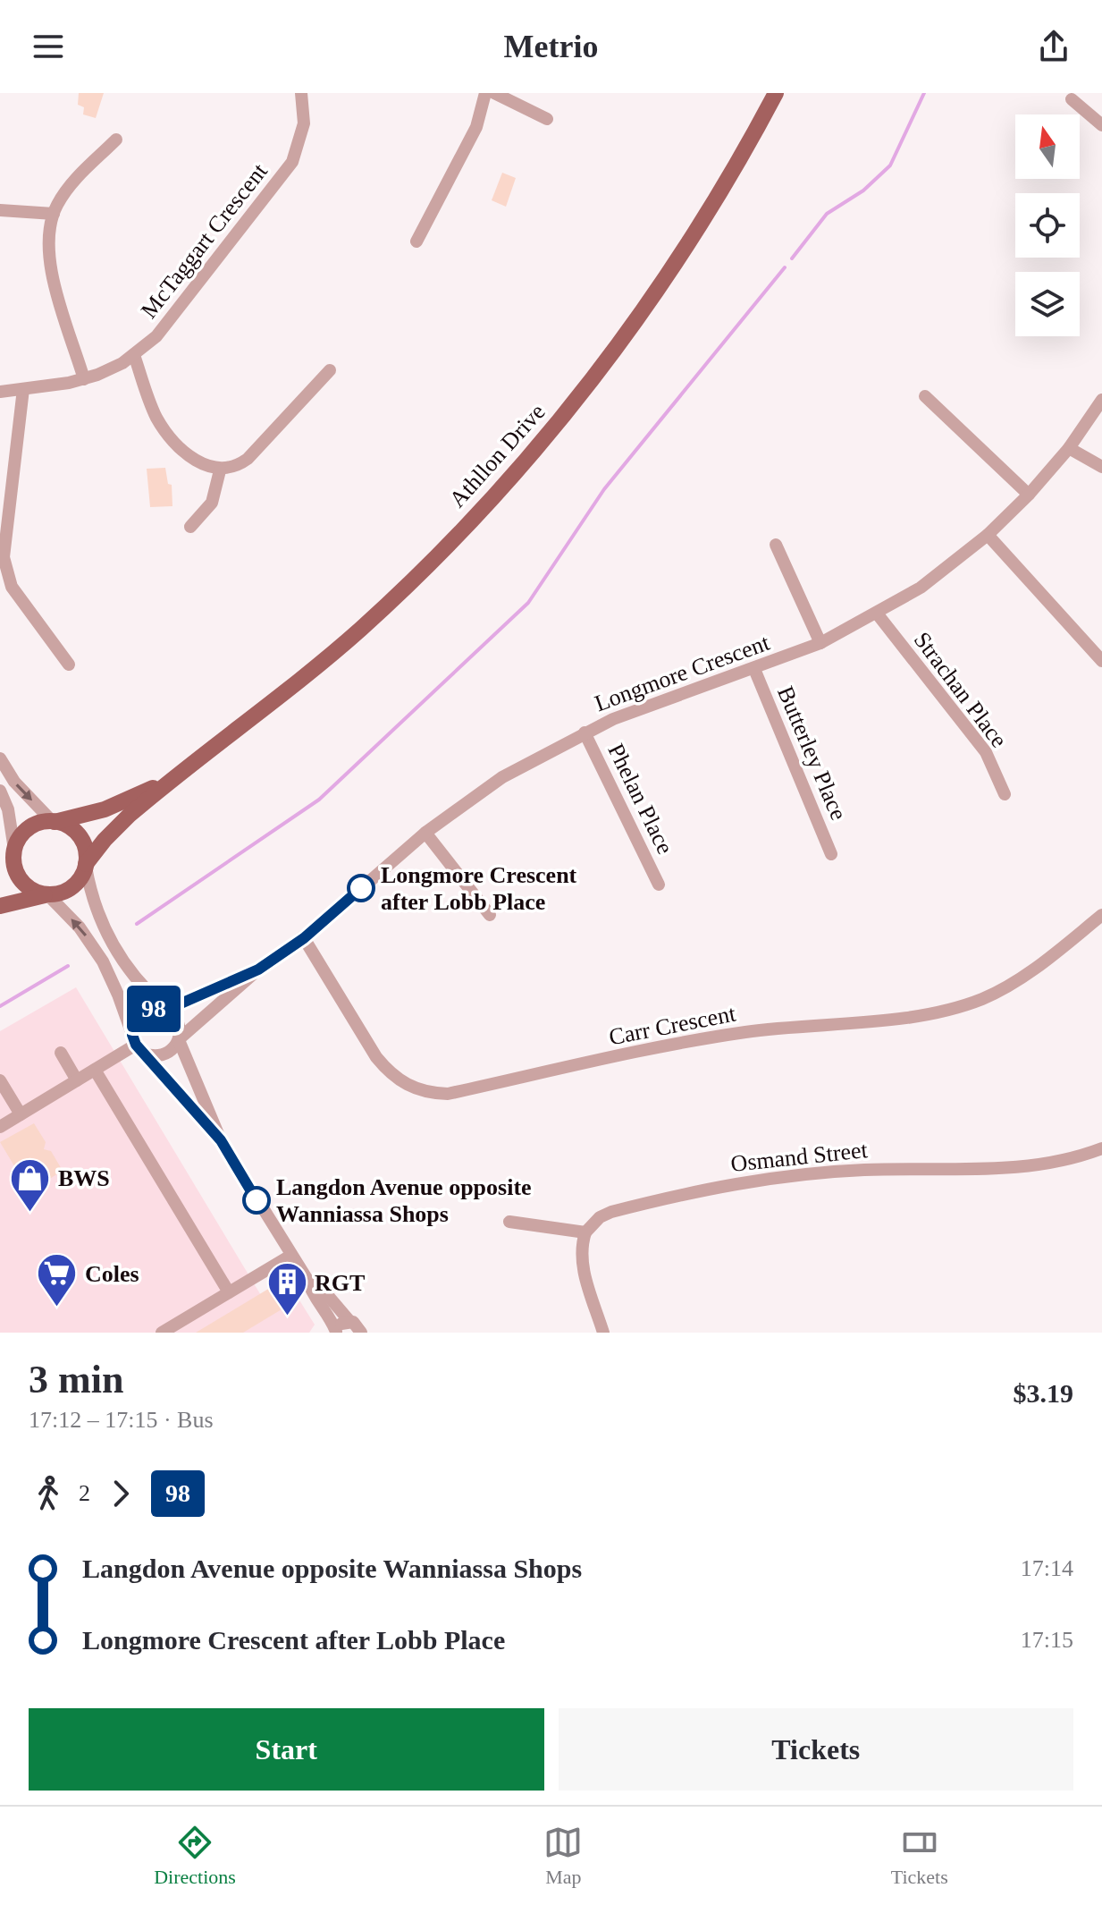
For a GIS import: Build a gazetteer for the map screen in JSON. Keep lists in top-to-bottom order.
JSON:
{
  "streets": {
    "main road": ["Athllon Drive"],
    "street": [
      "McTaggart Crescent",
      "Longmore Crescent",
      "Strachan Place",
      "Butterley Place",
      "Phelan Place",
      "Carr Crescent",
      "Osmand Street"
    ]
  },
  "crossings": [
    ["Longmore Crescent", "Strachan Place"],
    ["Longmore Crescent", "Butterley Place"],
    ["Longmore Crescent", "Phelan Place"],
    ["Longmore Crescent", "Carr Crescent"]
  ],
  "places": {
    "other": ["Longmore Crescent after Lobb Place", "Langdon Avenue opposite Wanniassa Shops"],
    "shop": ["BWS"],
    "supermarket": ["Coles"],
    "building": ["RGT"]
  },
  "lines": ["bus line 98"],
  "north": "top",
  "page": {
    "header": "Metrio",
    "on_map": "98",
    "heading": ["3 min", "17:12 – 17:15 · Bus", "$3.19"],
    "legs": ["2", "98"],
    "list": [
      {
        "name": "Langdon Avenue opposite Wanniassa Shops",
        "value": "17:14"
      },
      {
        "name": "Longmore Crescent after Lobb Place",
        "value": "17:15"
      }
    ],
    "buttons": ["Start", "Tickets"],
    "tabs": ["Directions", "Map", "Tickets"]
  }
}
